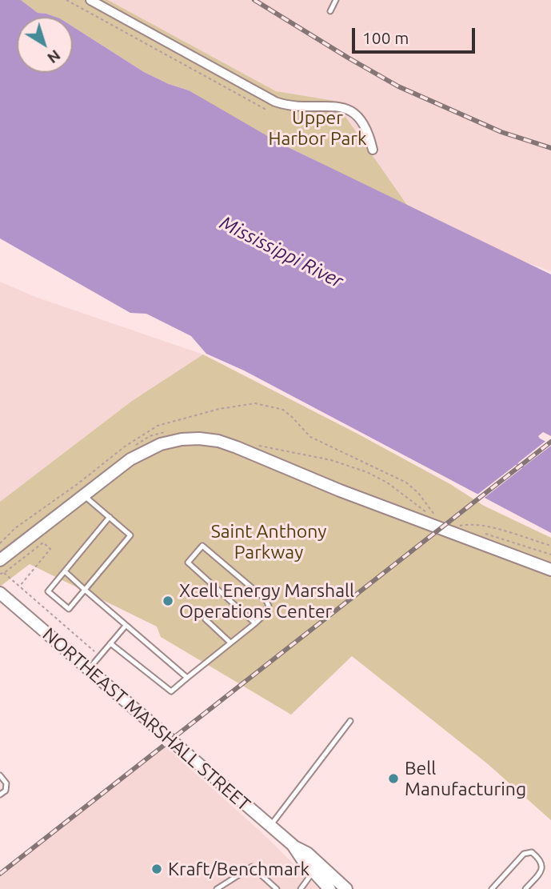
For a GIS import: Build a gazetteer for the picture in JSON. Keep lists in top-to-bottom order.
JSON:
{
  "streets": {
    "street": ["NORTHEAST MARSHALL STREET"]
  },
  "water": ["Mississippi River"],
  "parks": ["Upper Harbor Park", "Saint Anthony Parkway"],
  "places": ["Xcell Energy Marshall Operations Center", "Bell Manufacturing", "Kraft/Benchmark"],
  "scale_bar": "100 m",
  "north": "bottom right"
}
